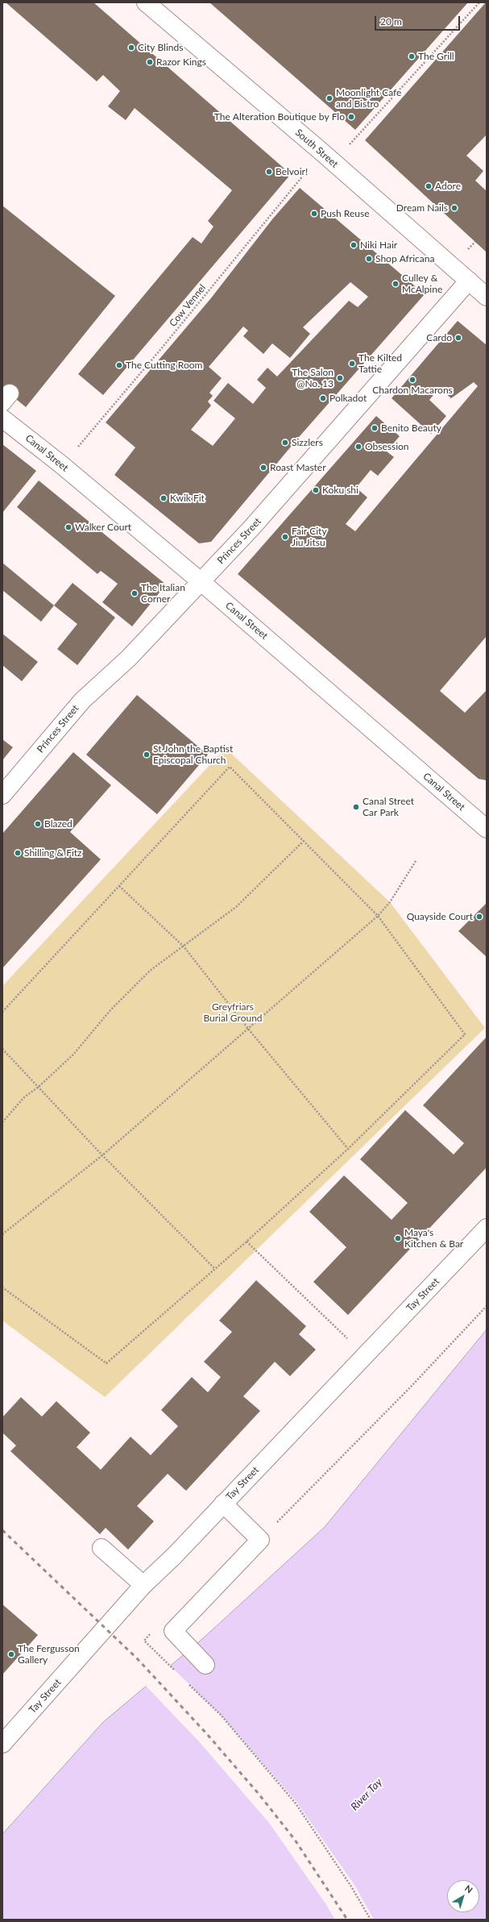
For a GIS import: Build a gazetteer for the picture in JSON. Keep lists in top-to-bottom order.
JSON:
{
  "streets": {
    "street": [
      "South Street",
      "Canal Street",
      "Princes Street",
      "Tay Street"
    ],
    "path": ["Cow Vennel"]
  },
  "crossings": [
    ["South Street", "Cow Vennel"],
    ["South Street", "Princes Street"],
    ["Cow Vennel", "Canal Street"],
    ["Canal Street", "Princes Street"]
  ],
  "water": ["River Tay"],
  "parks": ["Greyfriars Burial Ground"],
  "places": [
    "City Blinds",
    "The Grill",
    "Razor Kings",
    "Moonlight Cafe and Bistro",
    "The Alteration Boutique by Flo",
    "Belvoir!",
    "Adore",
    "Dream Nails",
    "Push Reuse",
    "Niki Hair",
    "Shop Africana",
    "Culley & McAlpine",
    "Cardo",
    "The Kilted Tattie",
    "The Cutting Room",
    "The Salon @No. 13",
    "Chardon Macarons",
    "Polkadot",
    "Benito Beauty",
    "Sizzlers",
    "Obsession",
    "Roast Master",
    "Koku shi",
    "Kwik Fit",
    "Walker Court",
    "Fair City Jiu Jitsu",
    "The Italian Corner",
    "St John the Baptist Episcopal Church",
    "Canal Street Car Park",
    "Blazed",
    "Shilling & Fitz",
    "Quayside Court",
    "Maya's Kitchen & Bar",
    "The Fergusson Gallery"
  ],
  "scale_bar": "20 m",
  "north": "top right"
}
